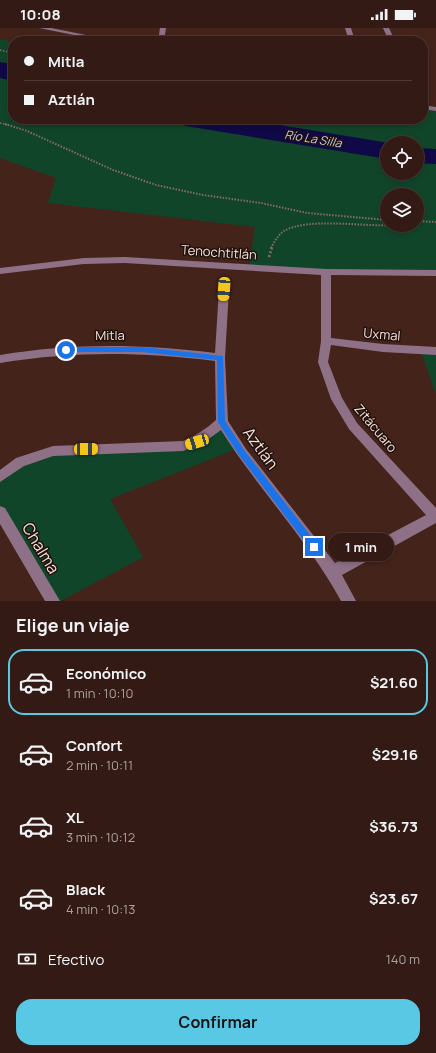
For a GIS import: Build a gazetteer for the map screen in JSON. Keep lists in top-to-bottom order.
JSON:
{
  "streets": {
    "street": [
      "Tenochtitlán",
      "Uxmal",
      "Mitla",
      "Zitácuaro",
      "Aztlán",
      "Chalma"
    ]
  },
  "crossings": [
    ["Tenochtitlán", "Zitácuaro"],
    ["Uxmal", "Zitácuaro"]
  ],
  "water": ["Río La Silla"],
  "page": {
    "status": "10:08",
    "banner": ["Mitla", "Aztlán"],
    "bubble": "1 min",
    "heading": "Elige un viaje",
    "list": [
      {
        "name": "Económico",
        "note": "1 min · 10:10",
        "value": "$21.60"
      },
      {
        "name": "Confort",
        "note": "2 min · 10:11",
        "value": "$29.16"
      },
      {
        "name": "XL",
        "note": "3 min · 10:12",
        "value": "$36.73"
      },
      {
        "name": "Black",
        "note": "4 min · 10:13",
        "value": "$23.67"
      }
    ],
    "pay": ["Efectivo", "140 m"],
    "buttons": "Confirmar"
  }
}
